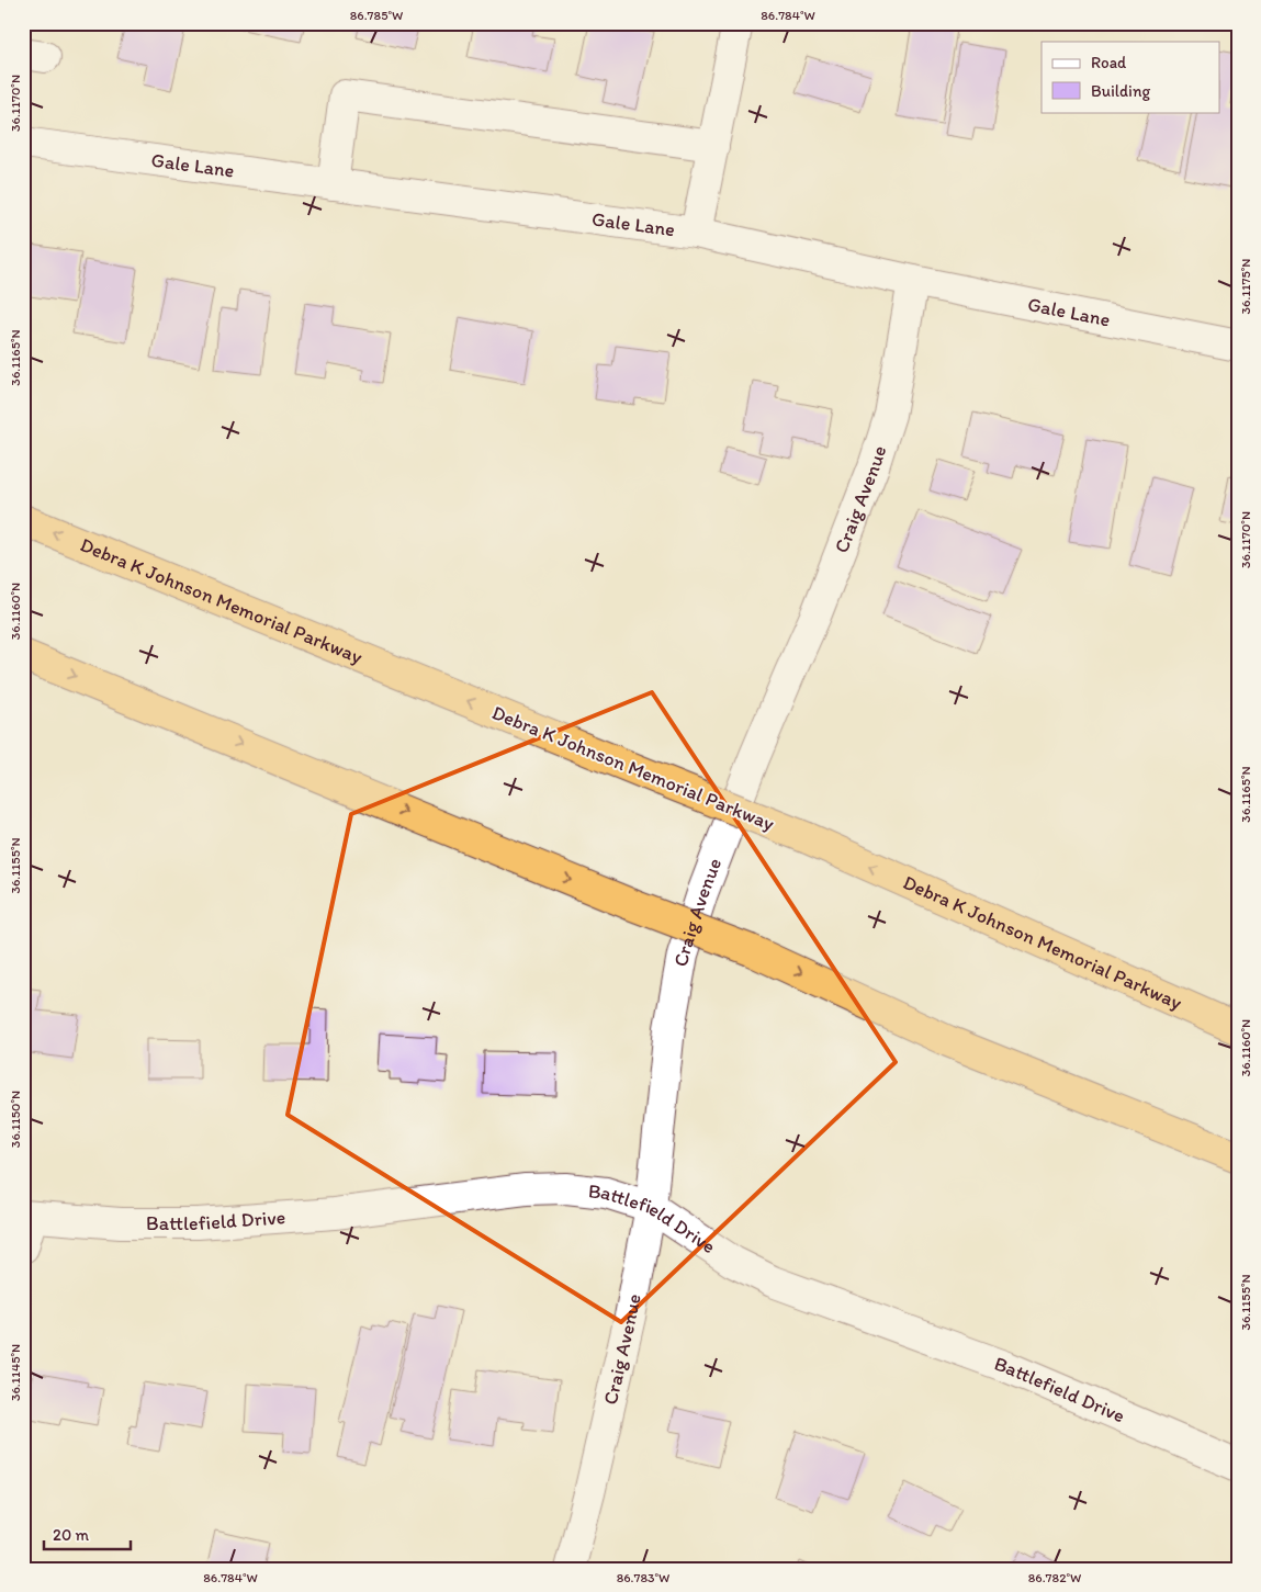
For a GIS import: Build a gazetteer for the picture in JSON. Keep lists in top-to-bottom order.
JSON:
{
  "streets": {
    "highway": ["Debra K Johnson Memorial Parkway"],
    "street": ["Gale Lane", "Craig Avenue", "Battlefield Drive"]
  },
  "crossings": [
    ["Gale Lane", "Craig Avenue"],
    ["Craig Avenue", "Battlefield Drive"]
  ],
  "legend": ["Road", "Building"],
  "scale_bar": "20 m",
  "coordinates": [
    "86.785°W",
    "86.784°W",
    "36.1170°N",
    "36.1175°N",
    "36.1165°N",
    "36.1160°N",
    "36.1155°N",
    "36.1150°N",
    "36.1145°N",
    "86.783°W",
    "86.782°W"
  ]
}
